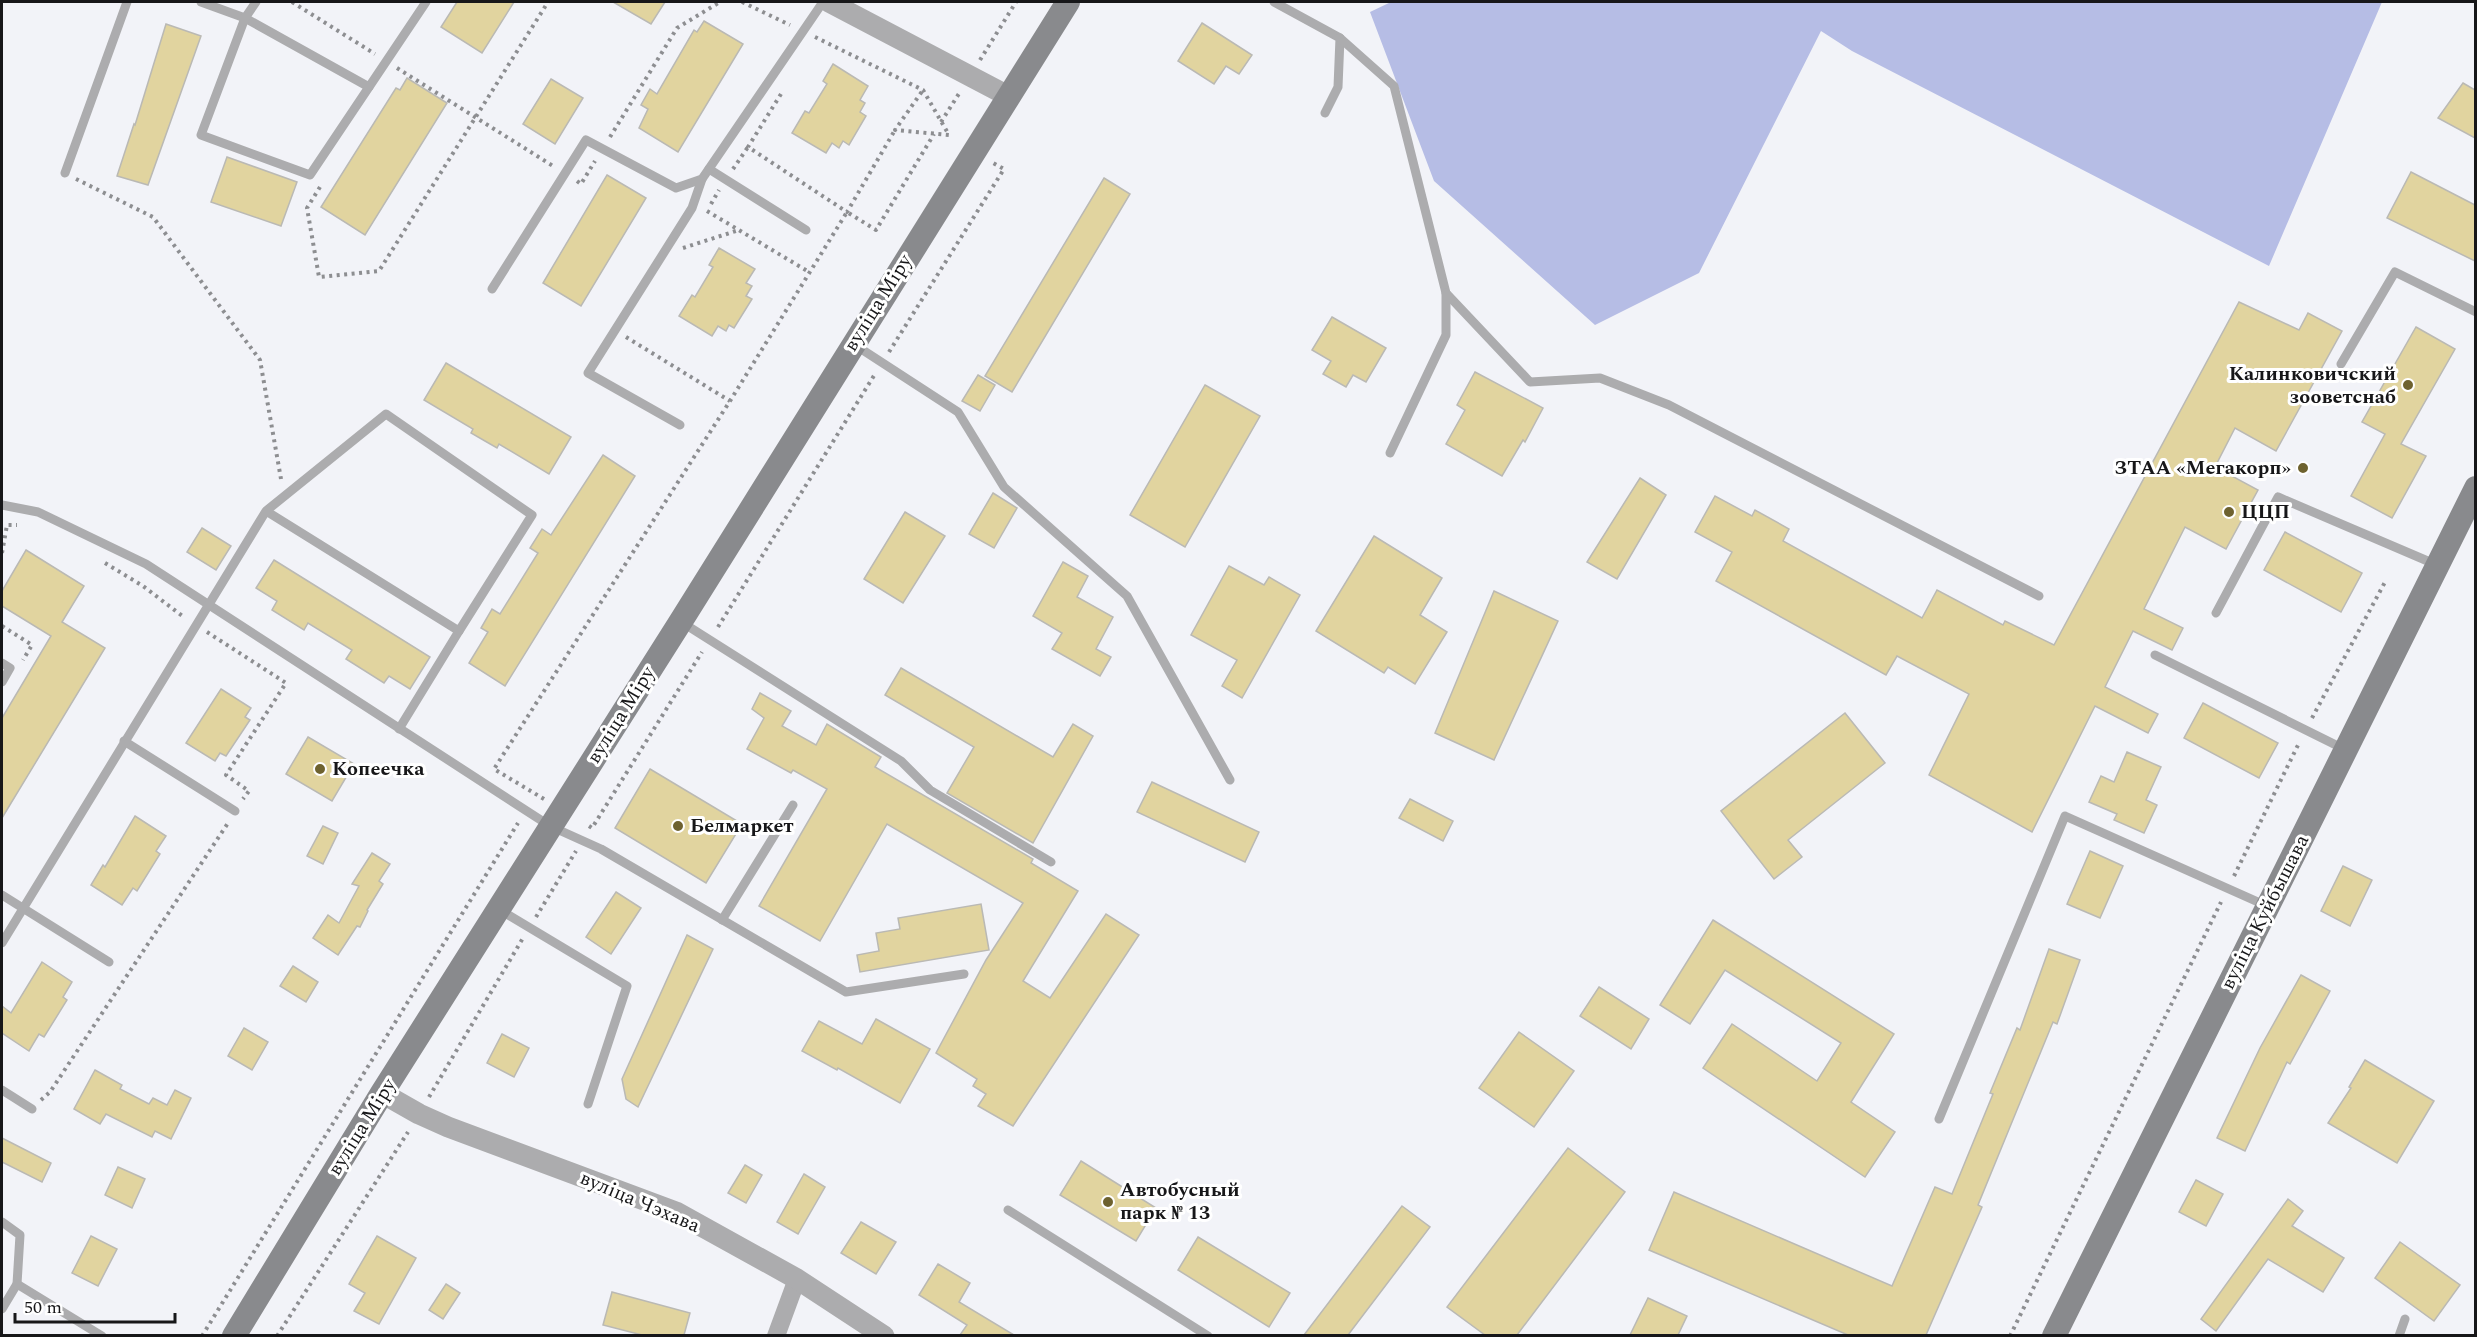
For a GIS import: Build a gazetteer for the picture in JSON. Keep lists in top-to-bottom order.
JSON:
{
  "streets": {
    "main road": ["вуліца Міру", "вуліца Куйбышава"],
    "street": ["вуліца Чэхава"]
  },
  "crossings": [
    ["вуліца Міру", "вуліца Чэхава"]
  ],
  "places": [
    "Калинковичский зооветснаб",
    "ЗТАА «Мегакорп»",
    "ЦЦП",
    "Копеечка",
    "Белмаркет",
    "Автобусный парк № 13"
  ],
  "scale_bar": "50 m"
}
